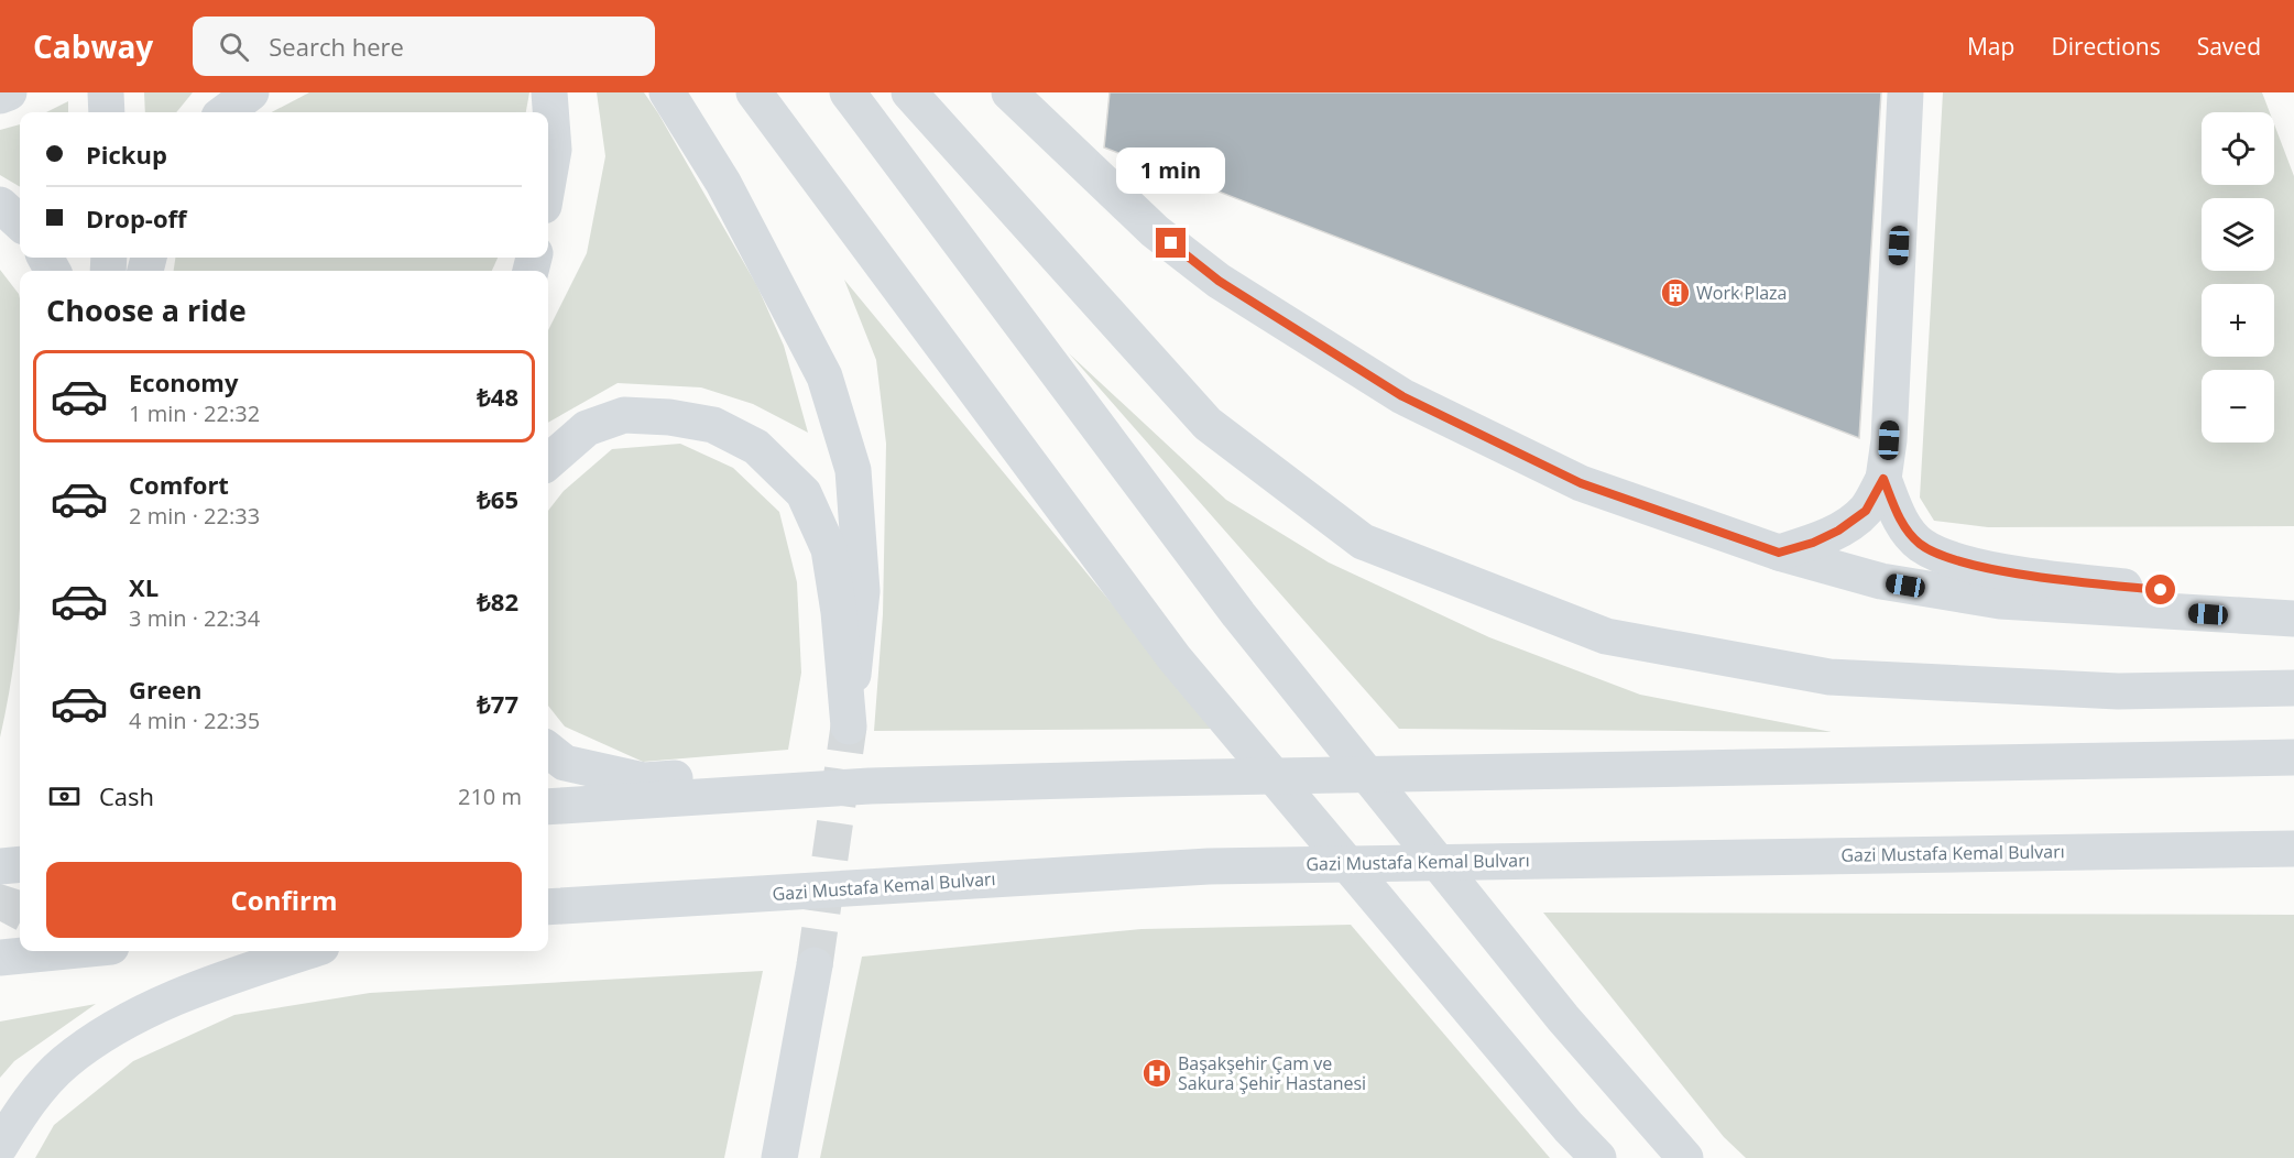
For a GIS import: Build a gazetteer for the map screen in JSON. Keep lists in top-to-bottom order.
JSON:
{
  "streets": {
    "main road": ["Gazi Mustafa Kemal Bulvarı"]
  },
  "places": {
    "building": ["Work Plaza"],
    "hospital": ["Başakşehir Çam ve Sakura Şehir Hastanesi"]
  },
  "page": {
    "header": "Cabway",
    "search": "Search here",
    "nav": ["Map", "Directions", "Saved"],
    "map_buttons": ["+", "−"],
    "banner": ["Pickup", "Drop-off"],
    "bubble": "1 min",
    "heading": "Choose a ride",
    "list": [
      {
        "name": "Economy",
        "note": "1 min · 22:32",
        "value": "₺48"
      },
      {
        "name": "Comfort",
        "note": "2 min · 22:33",
        "value": "₺65"
      },
      {
        "name": "XL",
        "note": "3 min · 22:34",
        "value": "₺82"
      },
      {
        "name": "Green",
        "note": "4 min · 22:35",
        "value": "₺77"
      }
    ],
    "pay": ["Cash", "210 m"],
    "buttons": "Confirm"
  }
}
